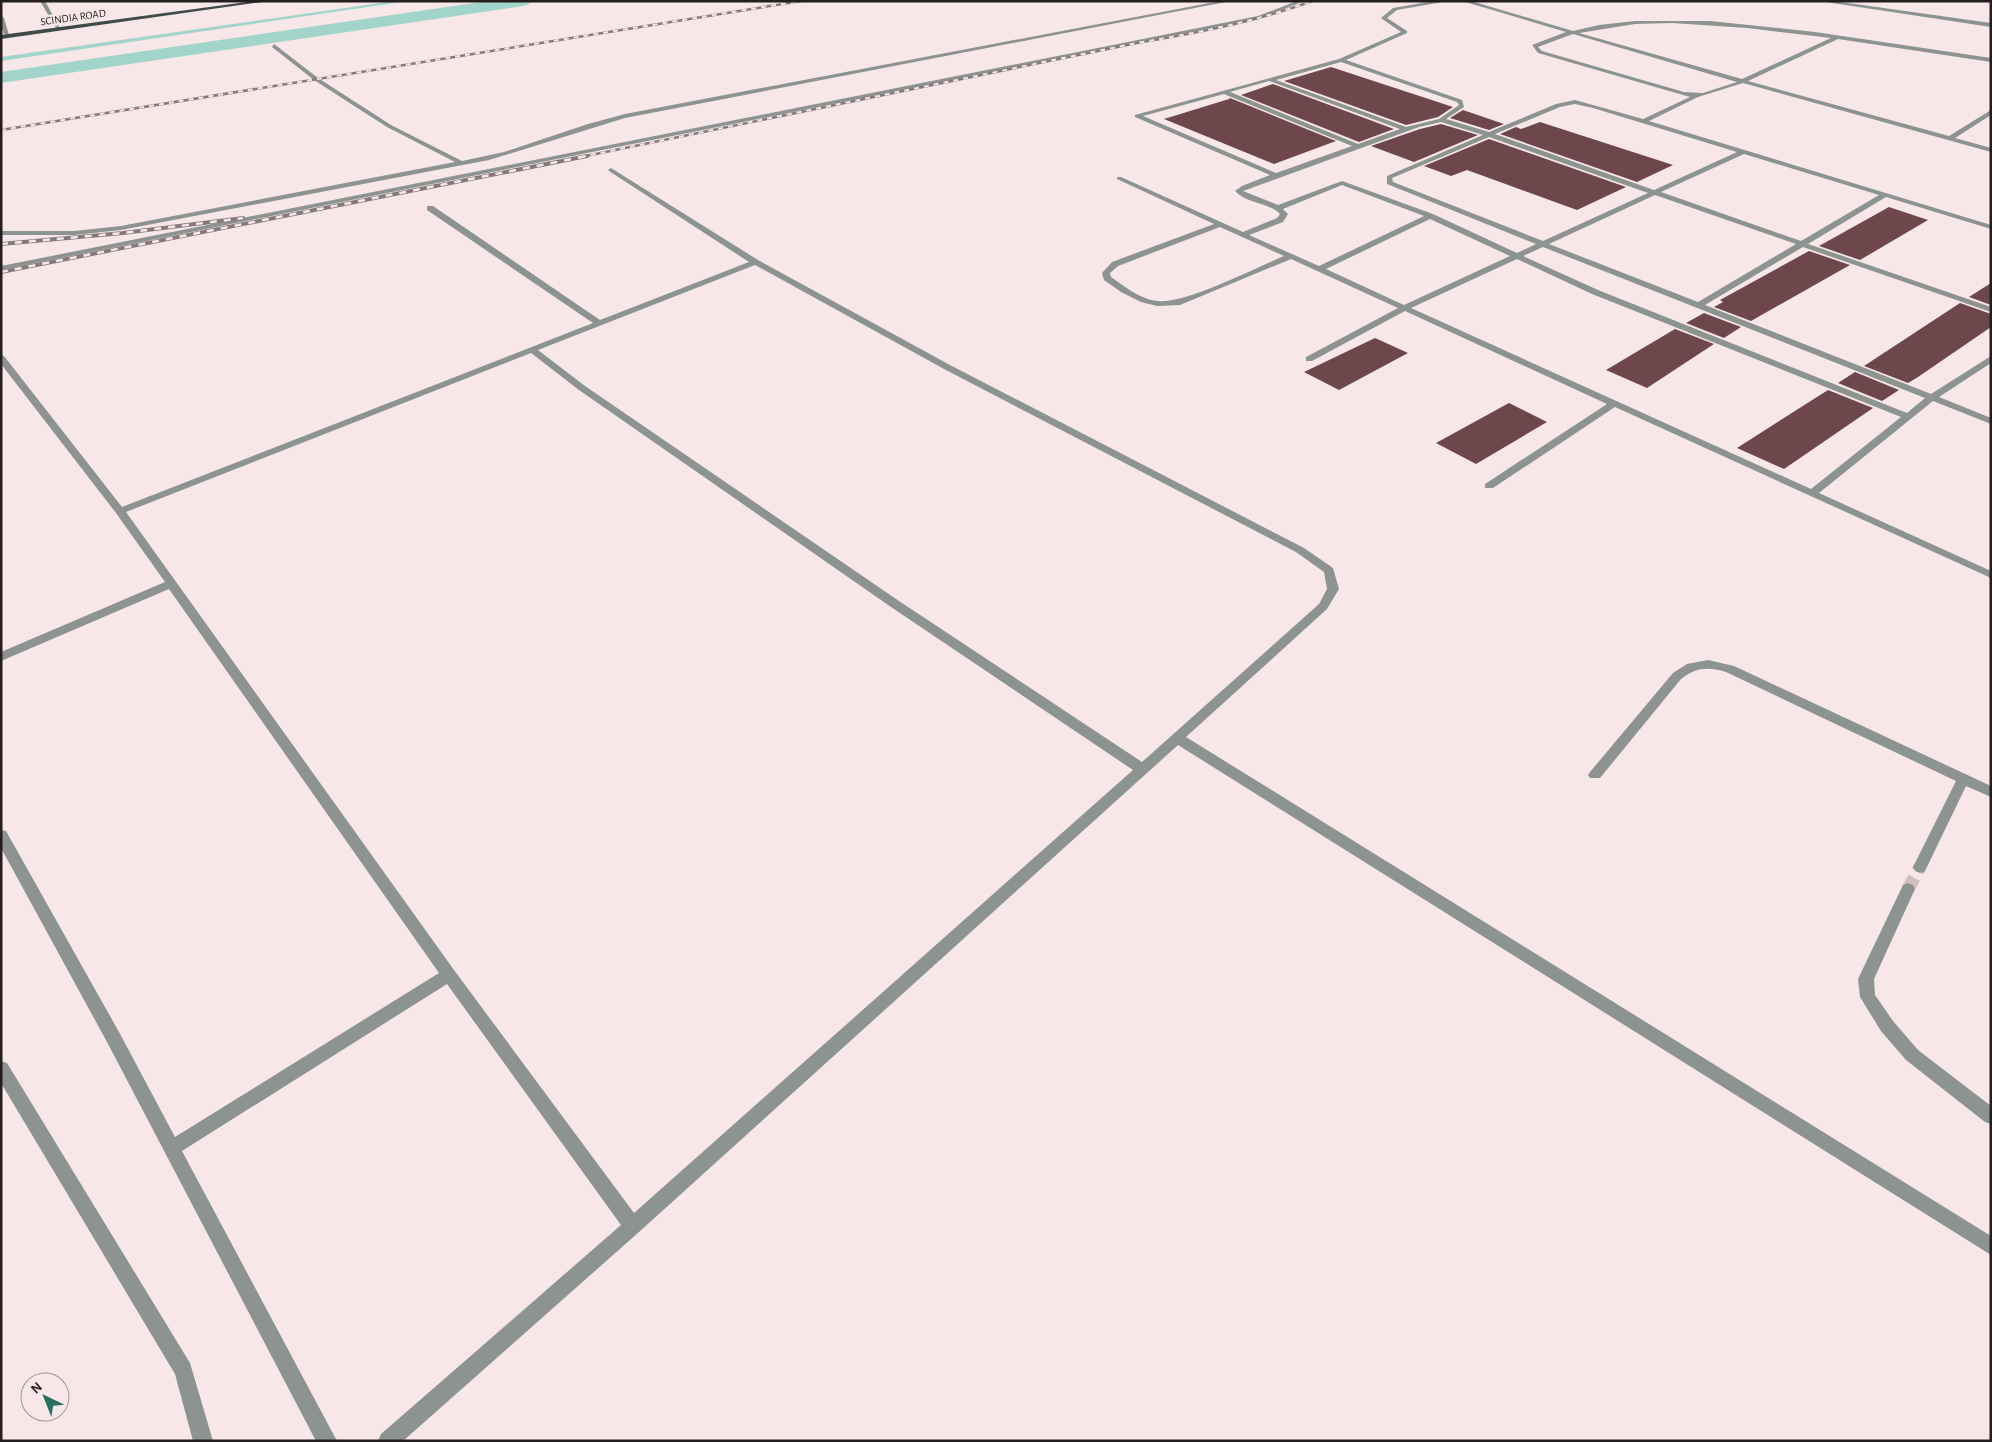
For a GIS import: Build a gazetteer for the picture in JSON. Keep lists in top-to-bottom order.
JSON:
{
  "streets": {
    "main road": ["SCINDIA ROAD"]
  },
  "north": "top left"
}
